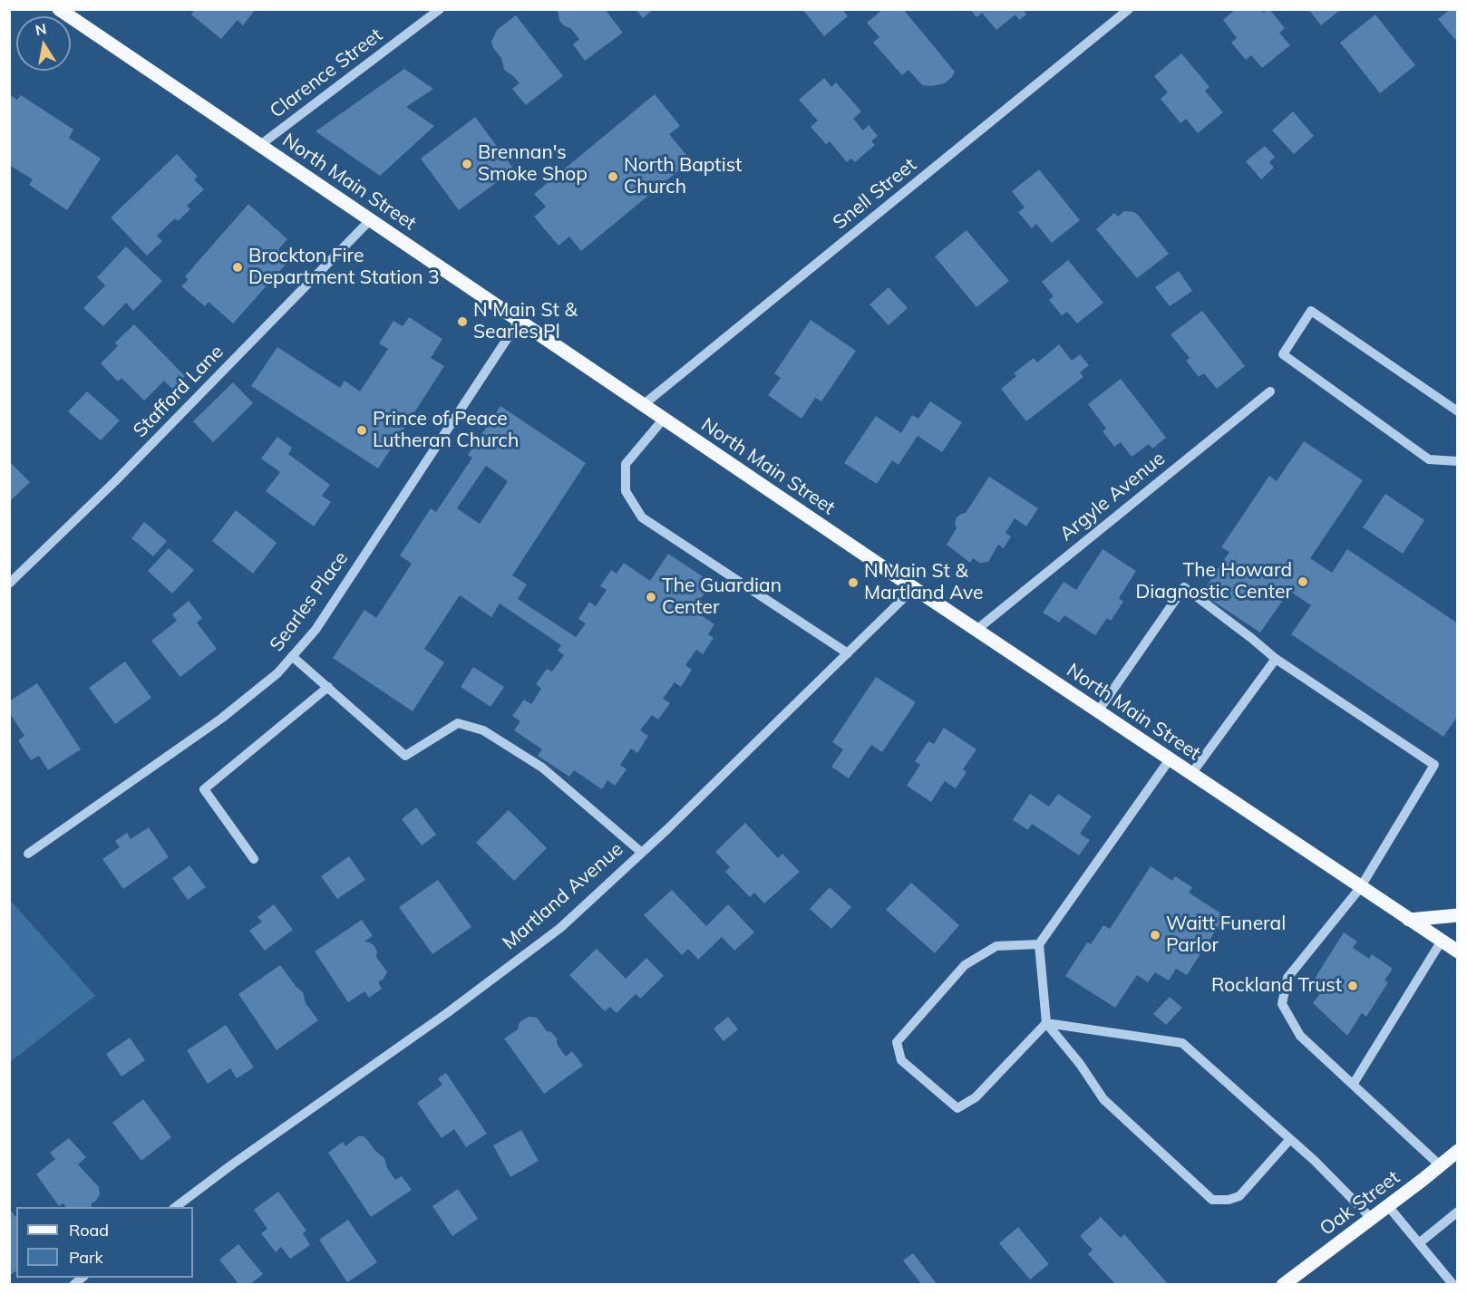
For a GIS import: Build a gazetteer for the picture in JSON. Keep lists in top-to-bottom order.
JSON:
{
  "streets": {
    "main road": ["North Main Street", "Oak Street"],
    "street": [
      "Clarence Street",
      "Snell Street",
      "Stafford Lane",
      "Argyle Avenue",
      "Searles Place",
      "Martland Avenue"
    ]
  },
  "crossings": [
    ["Clarence Street", "North Main Street"],
    ["North Main Street", "Snell Street"],
    ["North Main Street", "Stafford Lane"],
    ["North Main Street", "Argyle Avenue"],
    ["North Main Street", "Searles Place"],
    ["North Main Street", "Martland Avenue"]
  ],
  "places": [
    "Brennan's Smoke Shop",
    "North Baptist Church",
    "Brockton Fire Department Station 3",
    "N Main St & Searles Pl",
    "Prince of Peace Lutheran Church",
    "The Howard Diagnostic Center",
    "N Main St & Martland Ave",
    "The Guardian Center",
    "Waitt Funeral Parlor",
    "Rockland Trust"
  ],
  "legend": ["Road", "Park"],
  "north": "top"
}
